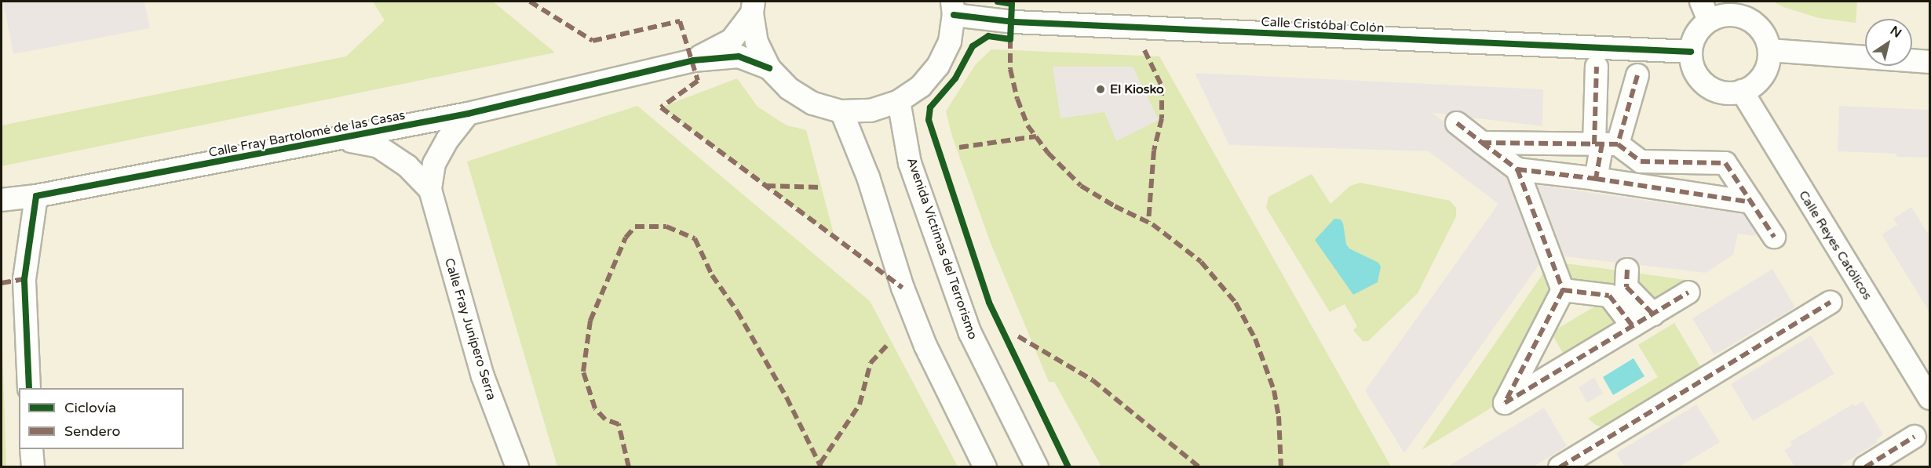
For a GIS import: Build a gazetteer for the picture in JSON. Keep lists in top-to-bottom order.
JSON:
{
  "streets": {
    "street": [
      "Calle Cristóbal Colón",
      "Calle Fray Bartolomé de las Casas",
      "Calle Reyes Católicos",
      "Avenida Víctimas del Terrorismo",
      "Calle Fray Junípero Serra"
    ]
  },
  "crossings": [
    ["Calle Cristóbal Colón", "Calle Reyes Católicos"],
    ["Calle Fray Bartolomé de las Casas", "Calle Fray Junípero Serra"]
  ],
  "places": ["El Kiosko"],
  "legend": ["Ciclovía", "Sendero"],
  "north": "top right"
}
